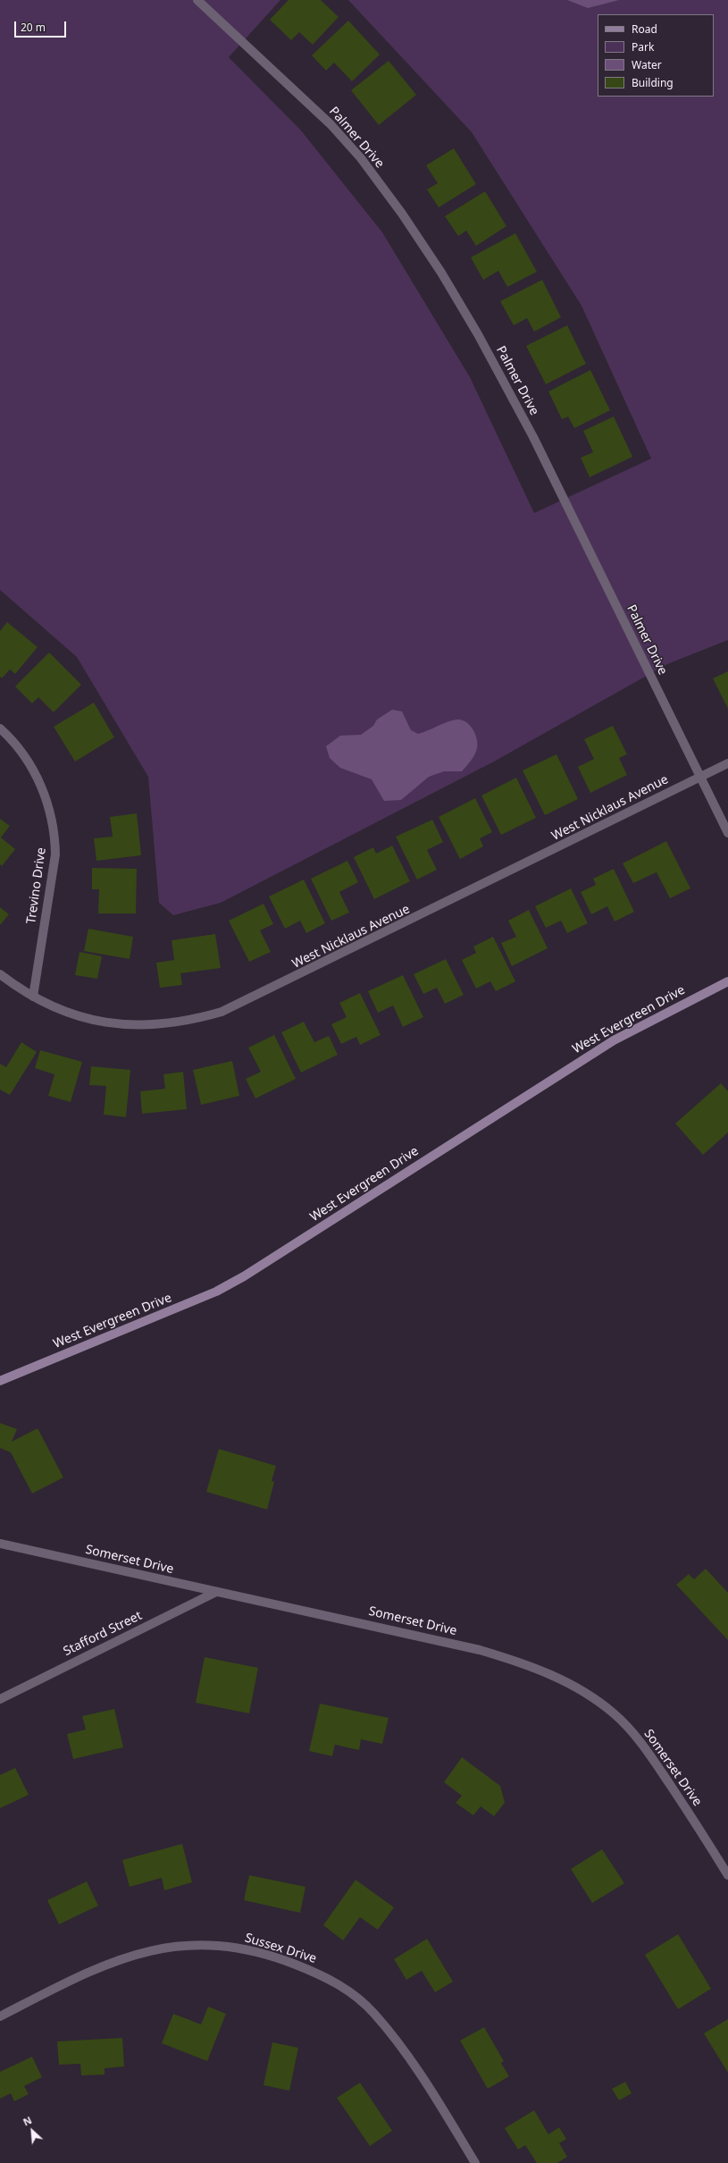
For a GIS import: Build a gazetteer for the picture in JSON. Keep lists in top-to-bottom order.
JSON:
{
  "streets": {
    "street": [
      "Palmer Drive",
      "West Nicklaus Avenue",
      "Trevino Drive",
      "West Evergreen Drive",
      "Somerset Drive",
      "Stafford Street",
      "Sussex Drive"
    ]
  },
  "crossings": [
    ["Palmer Drive", "West Nicklaus Avenue"],
    ["West Nicklaus Avenue", "Trevino Drive"],
    ["Somerset Drive", "Stafford Street"]
  ],
  "legend": [
    "Road",
    "Park",
    "Water",
    "Building"
  ],
  "scale_bar": "20 m",
  "north": "top left"
}
